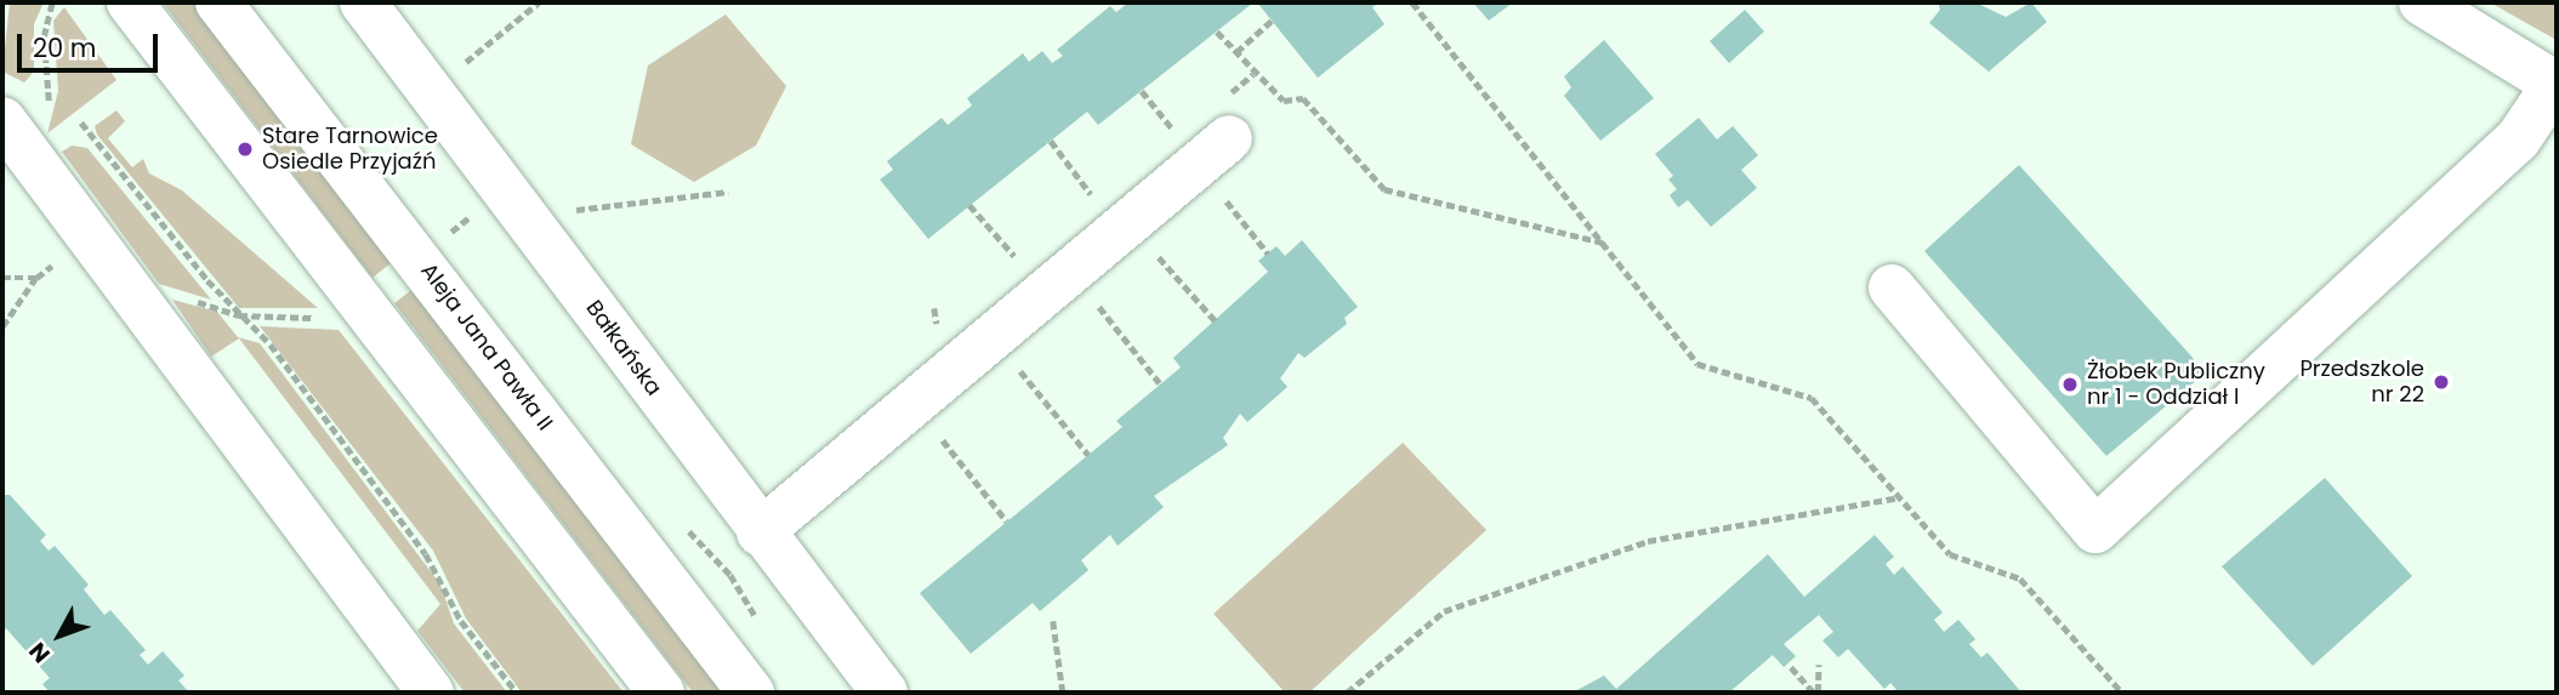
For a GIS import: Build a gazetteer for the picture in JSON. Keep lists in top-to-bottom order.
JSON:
{
  "streets": {
    "street": ["Aleja Jana Pawła II", "Bałkańska"]
  },
  "places": ["Stare Tarnowice Osiedle Przyjaźń", "Przedszkole nr 22", "Żłobek Publiczny nr 1 - Oddział I"],
  "scale_bar": "20 m",
  "north": "bottom left"
}
